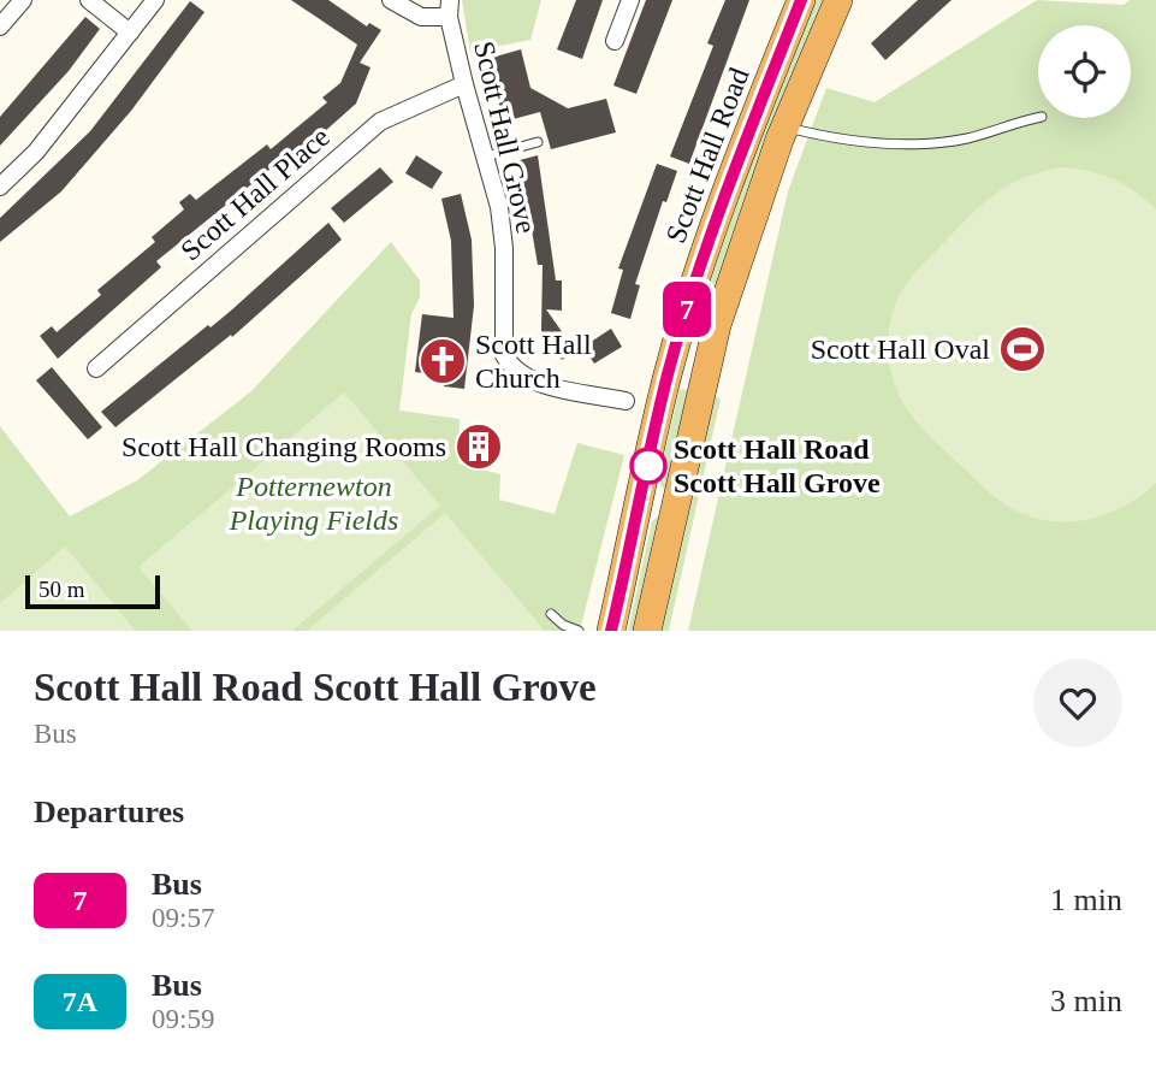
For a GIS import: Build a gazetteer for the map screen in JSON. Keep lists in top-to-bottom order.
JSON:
{
  "streets": {
    "highway": ["Scott Hall Road"],
    "street": ["Scott Hall Grove", "Scott Hall Place"]
  },
  "crossings": [
    ["Scott Hall Grove", "Scott Hall Place"]
  ],
  "parks": ["Potternewton Playing Fields"],
  "places": {
    "sports": ["Scott Hall Oval"],
    "church": ["Scott Hall Church"],
    "building": ["Scott Hall Changing Rooms"],
    "other": ["Scott Hall Road Scott Hall Grove"]
  },
  "lines": ["bus line 7"],
  "scale_bar": "50 m",
  "page": {
    "on_map": "7",
    "scale": "50 m",
    "heading": [
      ["Scott Hall Road Scott Hall Grove", "Bus"],
      "Departures"
    ],
    "list": [
      {
        "mark": "7",
        "name": "Bus",
        "note": "09:57",
        "value": "1 min"
      },
      {
        "mark": "7A",
        "name": "Bus",
        "note": "09:59",
        "value": "3 min"
      }
    ]
  }
}
